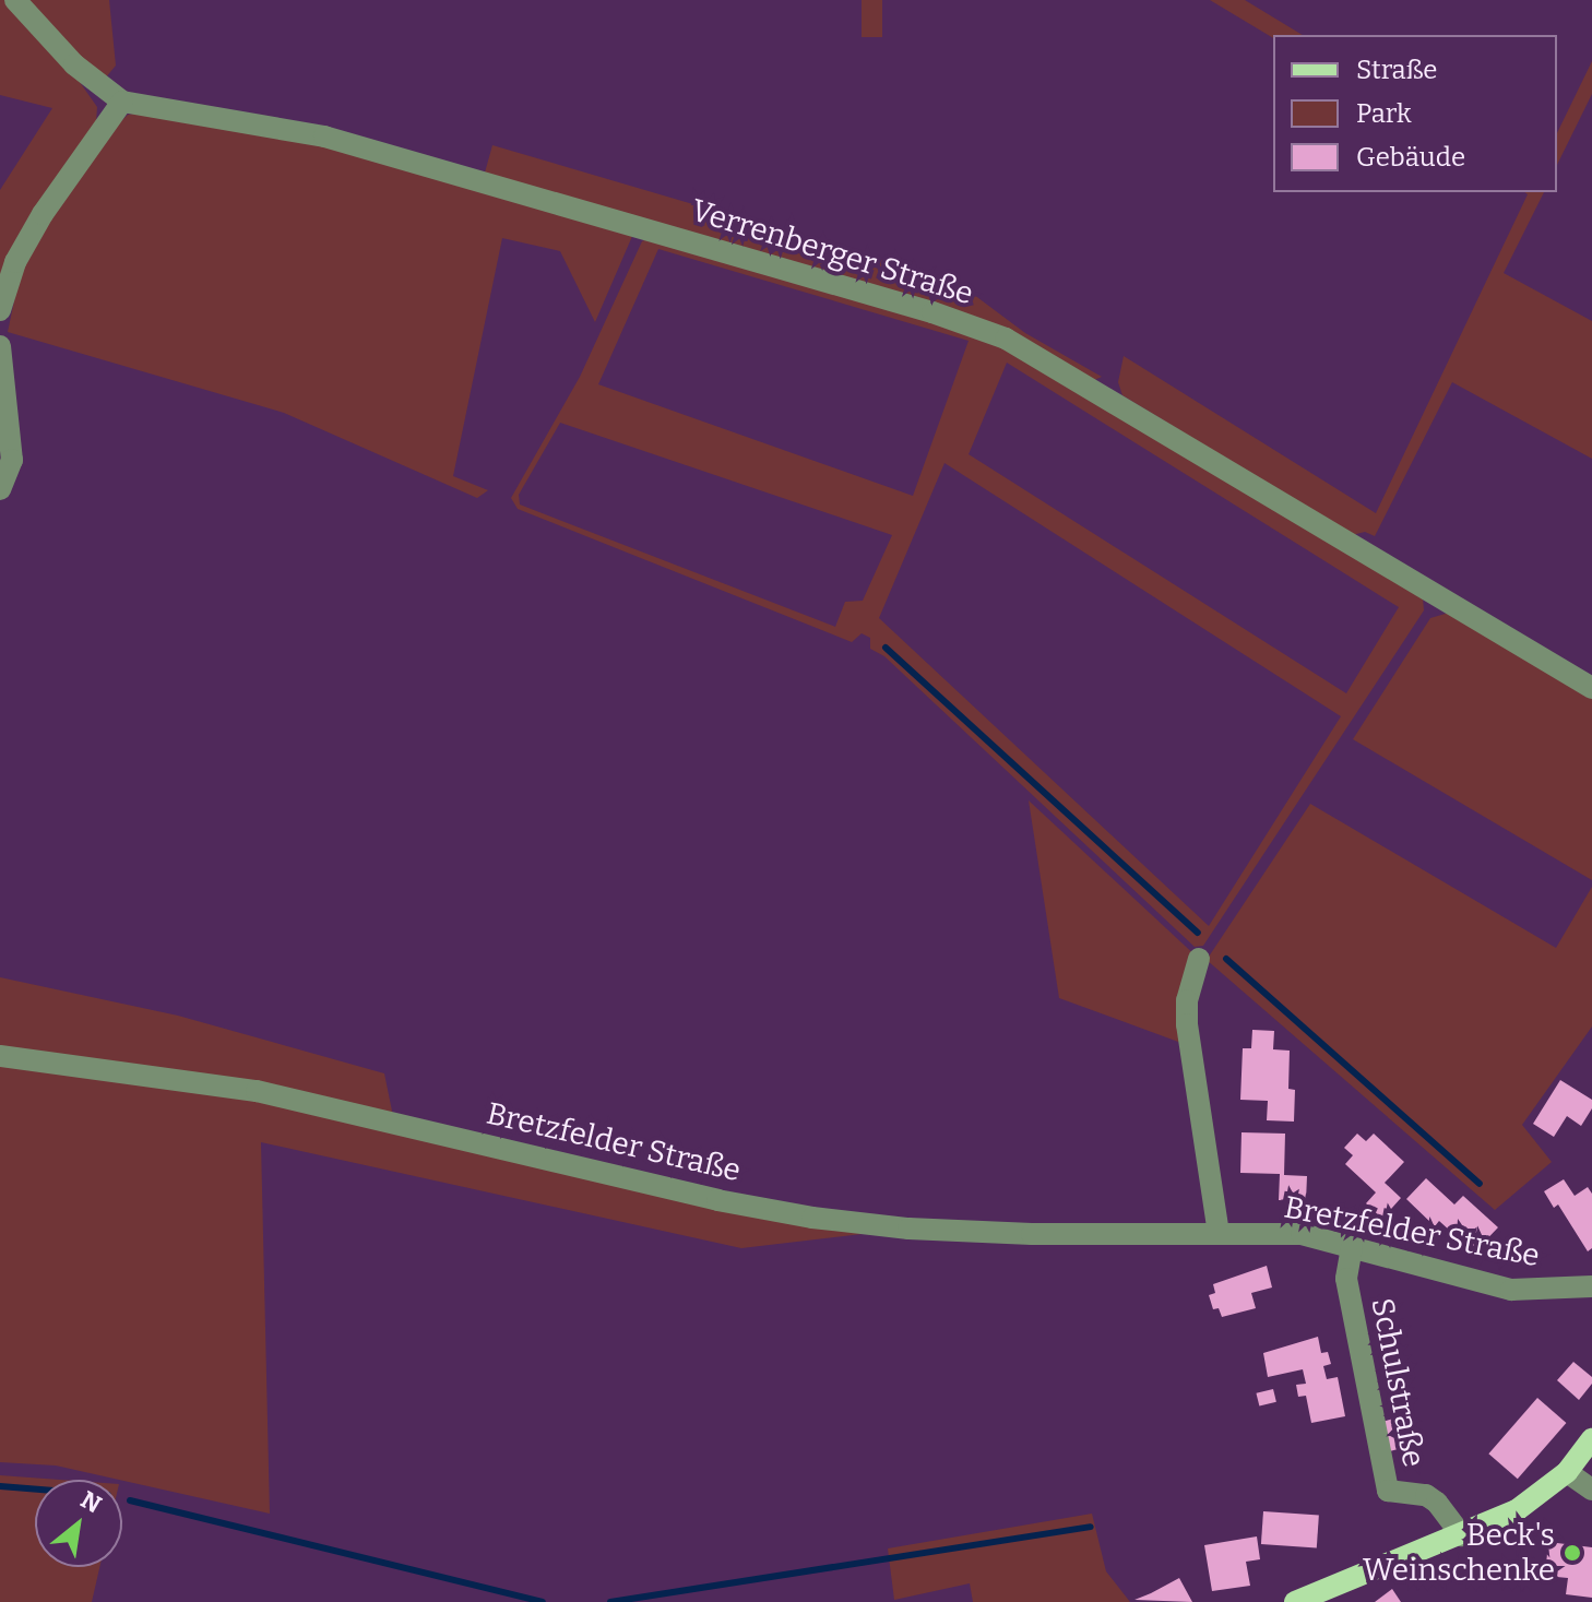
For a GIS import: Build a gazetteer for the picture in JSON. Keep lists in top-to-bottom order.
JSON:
{
  "streets": {
    "street": ["Verrenberger Straße", "Bretzfelder Straße", "Schulstraße"]
  },
  "crossings": [
    ["Bretzfelder Straße", "Schulstraße"]
  ],
  "places": ["Beck's Weinschenke"],
  "legend": ["Straße", "Park", "Gebäude"],
  "north": "top right"
}
